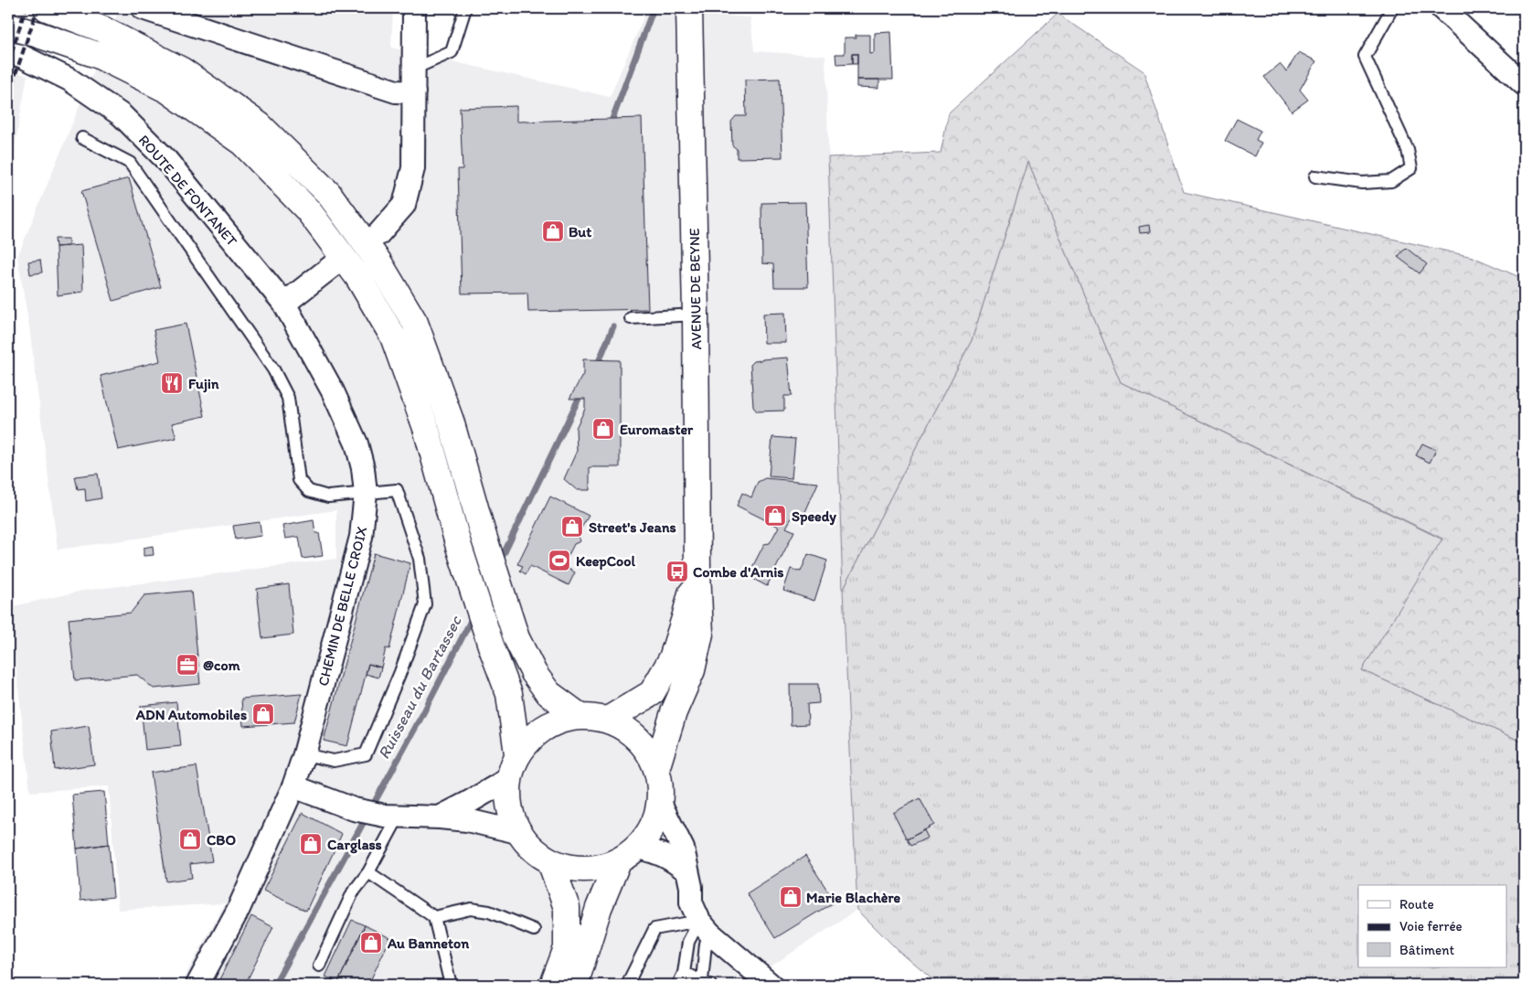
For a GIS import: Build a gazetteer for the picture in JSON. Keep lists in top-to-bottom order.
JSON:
{
  "streets": {
    "main road": ["AVENUE DE BEYNE"],
    "street": ["ROUTE DE FONTANET", "CHEMIN DE BELLE CROIX"]
  },
  "crossings": [
    ["ROUTE DE FONTANET", "CHEMIN DE BELLE CROIX"]
  ],
  "water": ["Ruisseau du Bartassec"],
  "places": {
    "shop": [
      "But",
      "Euromaster",
      "Speedy",
      "Street's Jeans",
      "ADN Automobiles",
      "CBO",
      "Carglass",
      "Marie Blachère",
      "Au Banneton"
    ],
    "restaurant": ["Fujin"],
    "sports": ["KeepCool"],
    "bus stop": ["Combe d'Arnis"],
    "office": ["@com"]
  },
  "legend": ["Route", "Voie ferrée", "Bâtiment"]
}
